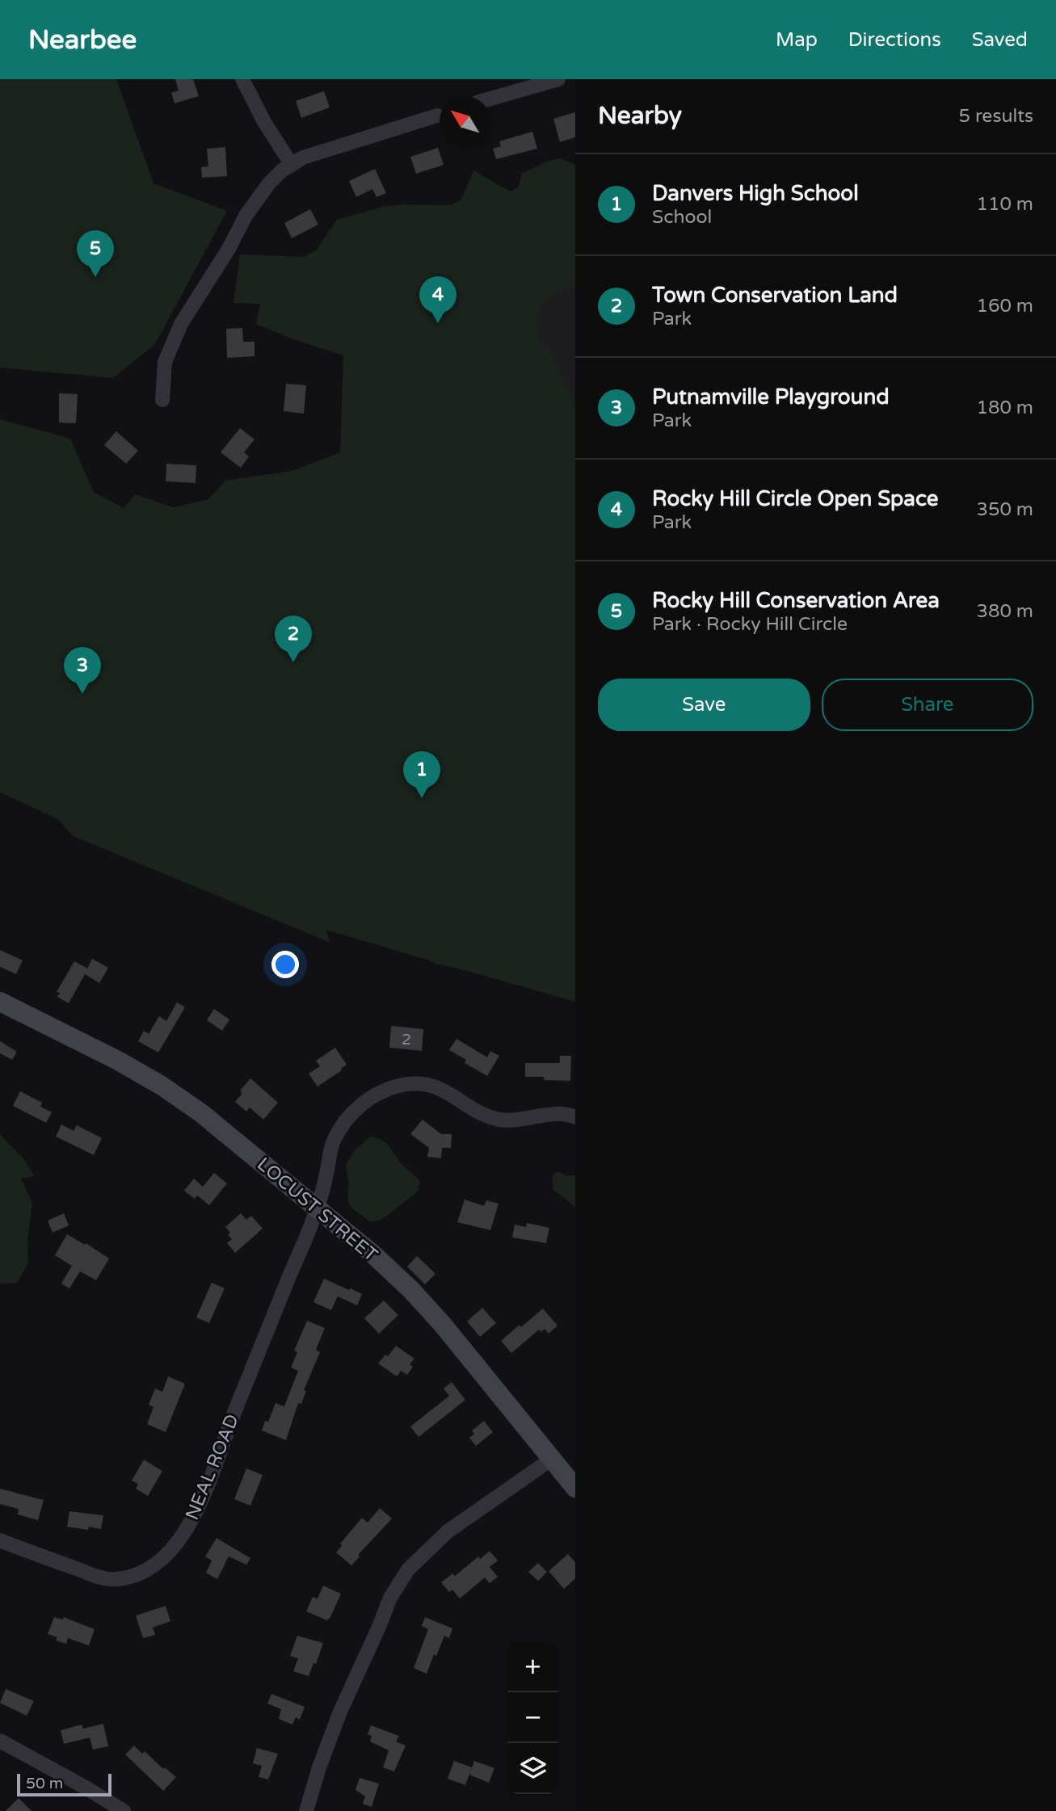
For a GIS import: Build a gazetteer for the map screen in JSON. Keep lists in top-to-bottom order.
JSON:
{
  "streets": {
    "main road": ["LOCUST STREET"],
    "street": ["NEAL ROAD"]
  },
  "crossings": [
    ["LOCUST STREET", "NEAL ROAD"]
  ],
  "house_numbers": ["2"],
  "scale_bar": "50 m",
  "north": "top left",
  "page": {
    "header": "Nearbee",
    "nav": ["Map", "Directions", "Saved"],
    "heading": ["Nearby", "5 results"],
    "list": [
      {
        "mark": "1",
        "name": "Danvers High School",
        "note": "School",
        "value": "110 m"
      },
      {
        "mark": "2",
        "name": "Town Conservation Land",
        "note": "Park",
        "value": "160 m"
      },
      {
        "mark": "3",
        "name": "Putnamville Playground",
        "note": "Park",
        "value": "180 m"
      },
      {
        "mark": "4",
        "name": "Rocky Hill Circle Open Space",
        "note": "Park",
        "value": "350 m"
      },
      {
        "mark": "5",
        "name": "Rocky Hill Conservation Area",
        "note": "Park · Rocky Hill Circle",
        "value": "380 m"
      }
    ],
    "pins": [
      "5",
      "4",
      "2",
      "3",
      "1"
    ],
    "buttons": ["Save", "Share"],
    "map_buttons": ["+", "−"],
    "scale": "50 m"
  }
}
